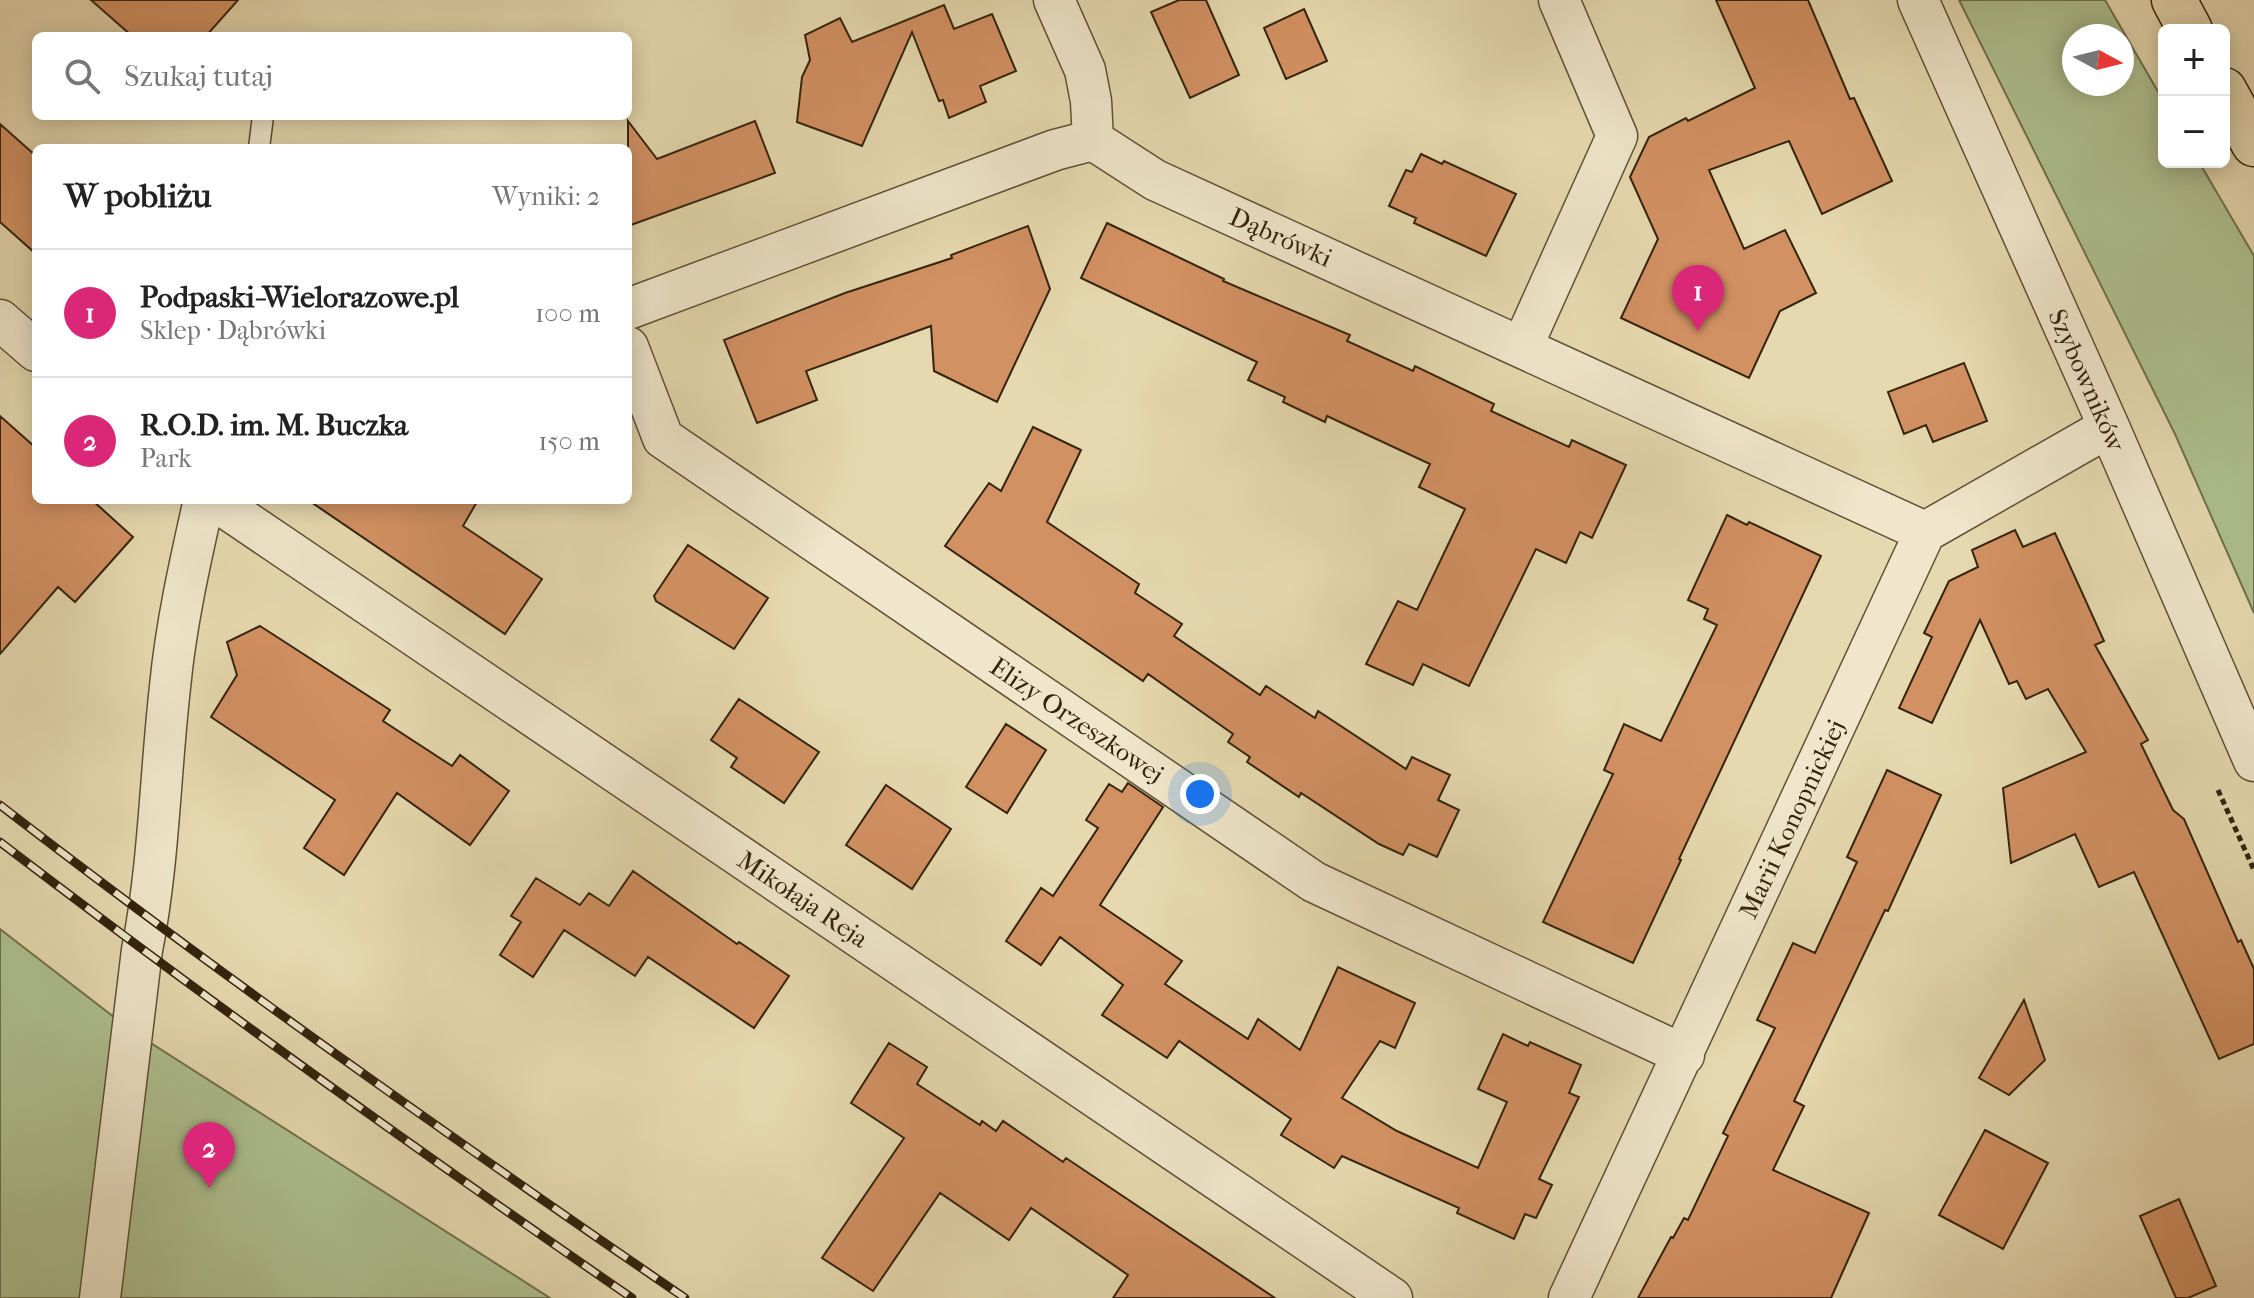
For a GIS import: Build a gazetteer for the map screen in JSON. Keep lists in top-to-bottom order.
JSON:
{
  "streets": {
    "street": [
      "Dąbrówki",
      "Szybowników",
      "Elizy Orzeszkowej",
      "Marii Konopnickiej",
      "Mikołaja Reja"
    ]
  },
  "crossings": [
    ["Dąbrówki", "Marii Konopnickiej"],
    ["Elizy Orzeszkowej", "Marii Konopnickiej"]
  ],
  "north": "right",
  "page": {
    "map_buttons": ["+", "−"],
    "search": "Szukaj tutaj",
    "heading": ["W pobliżu", "Wyniki: 2"],
    "list": [
      {
        "mark": "1",
        "name": "Podpaski-Wielorazowe.pl",
        "note": "Sklep · Dąbrówki",
        "value": "100 m"
      },
      {
        "mark": "2",
        "name": "R.O.D. im. M. Buczka",
        "note": "Park",
        "value": "150 m"
      }
    ],
    "pins": ["1", "2"]
  }
}
